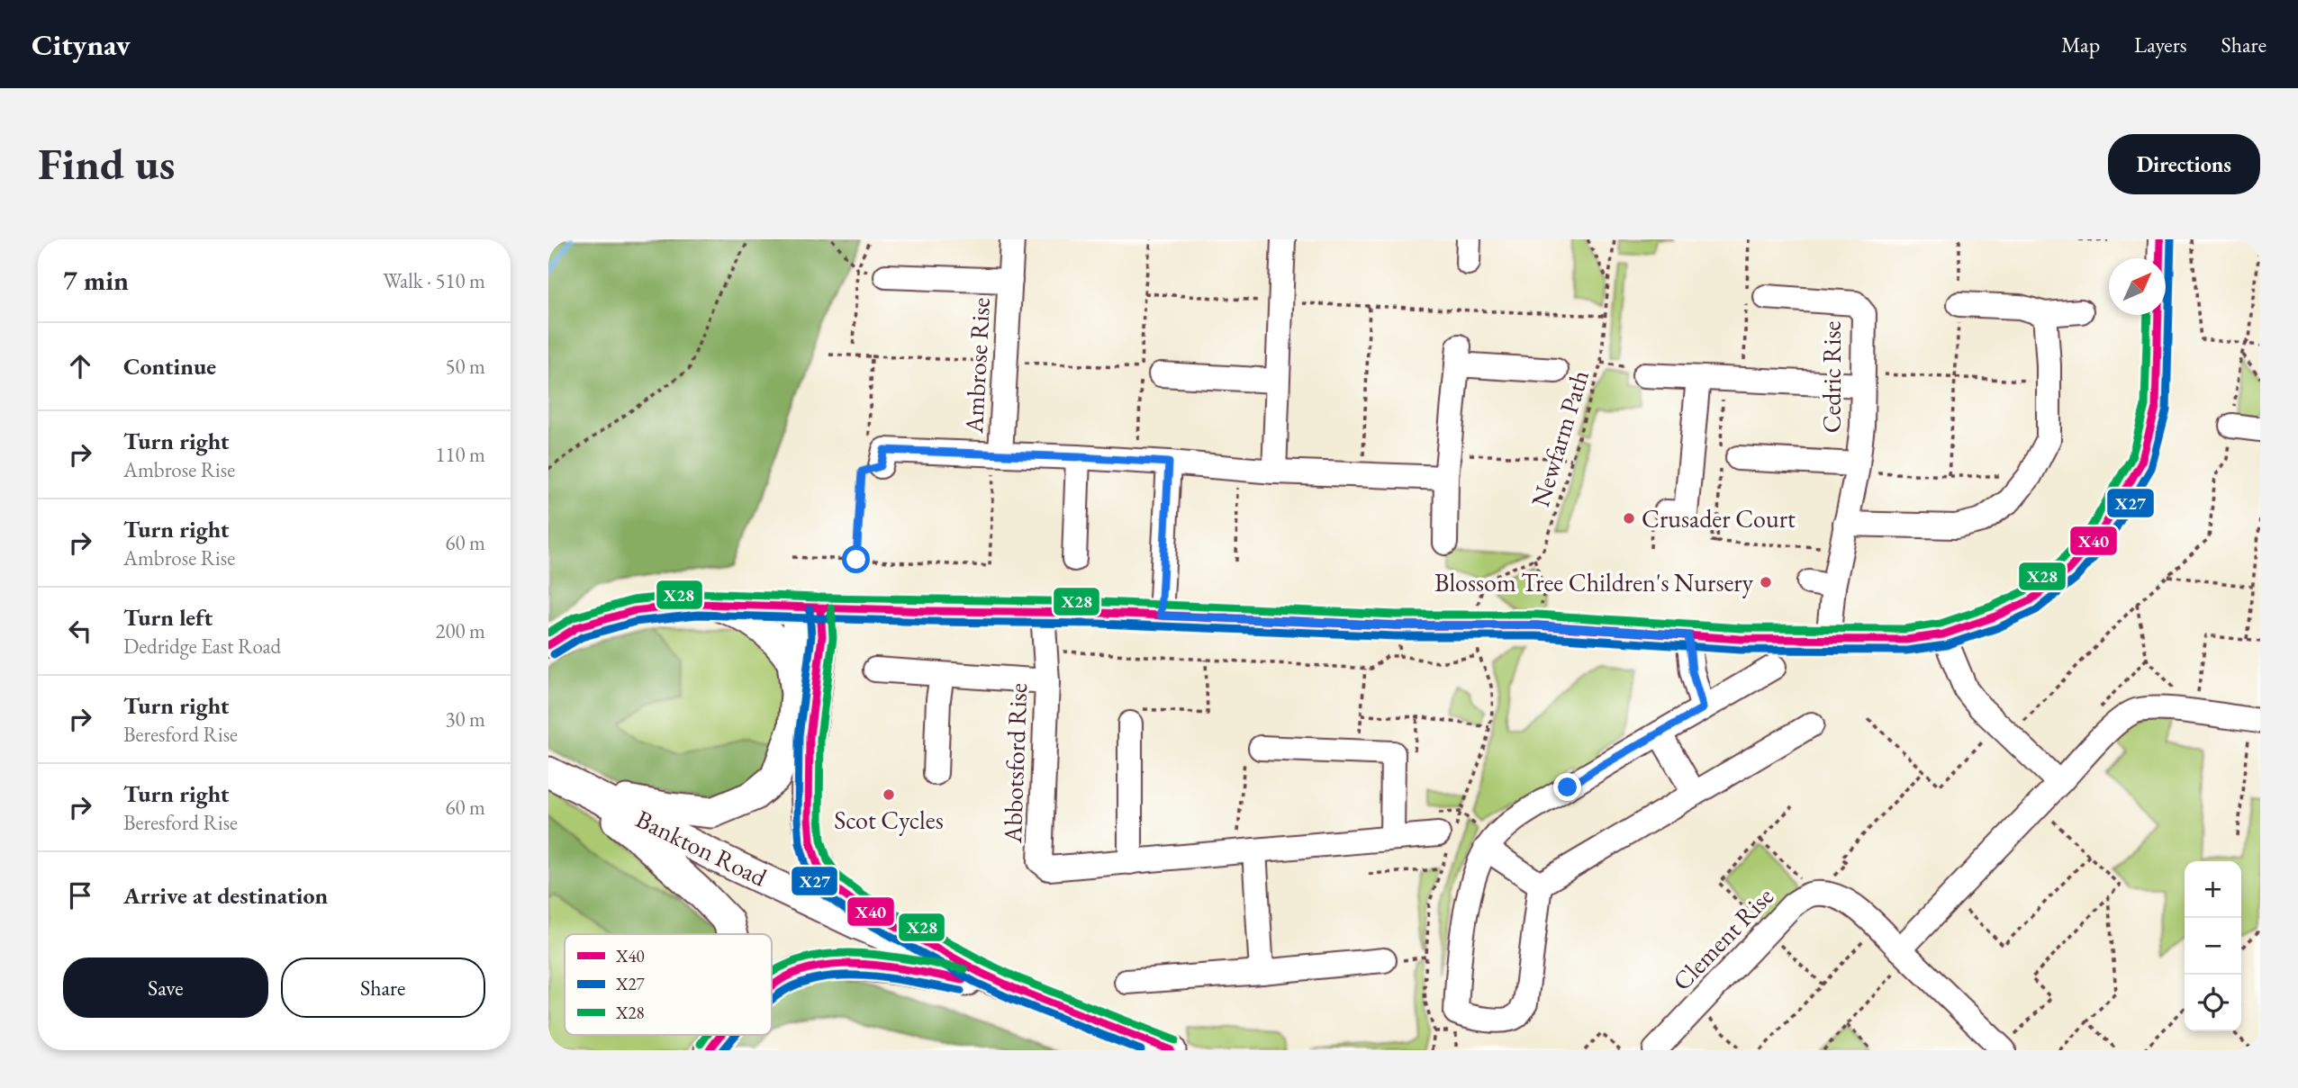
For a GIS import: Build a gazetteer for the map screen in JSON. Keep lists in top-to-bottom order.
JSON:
{
  "streets": {
    "main road": ["Bankton Road"],
    "street": [
      "Ambrose Rise",
      "Cedric Rise",
      "Abbotsford Rise",
      "Clement Rise"
    ],
    "path": ["Newfarm Path"]
  },
  "places": ["Crusader Court", "Blossom Tree Children's Nursery", "Scot Cycles"],
  "lines": ["transit line X40", "transit line X27", "transit line X28"],
  "legend": ["X40", "X27", "X28"],
  "north": "top right",
  "page": {
    "header": "Citynav",
    "nav": ["Map", "Layers", "Share"],
    "buttons": [
      "Directions",
      ["Save", "Share"]
    ],
    "title": "Find us",
    "heading": ["7 min", "Walk · 510 m"],
    "list": [
      ["Continue", "50 m"],
      ["Turn right", "Ambrose Rise", "110 m"],
      ["Turn right", "Ambrose Rise", "60 m"],
      ["Turn left", "Dedridge East Road", "200 m"],
      ["Turn right", "Beresford Rise", "30 m"],
      ["Turn right", "Beresford Rise", "60 m"],
      "Arrive at destination"
    ],
    "map_buttons": ["+", "−"]
  }
}
